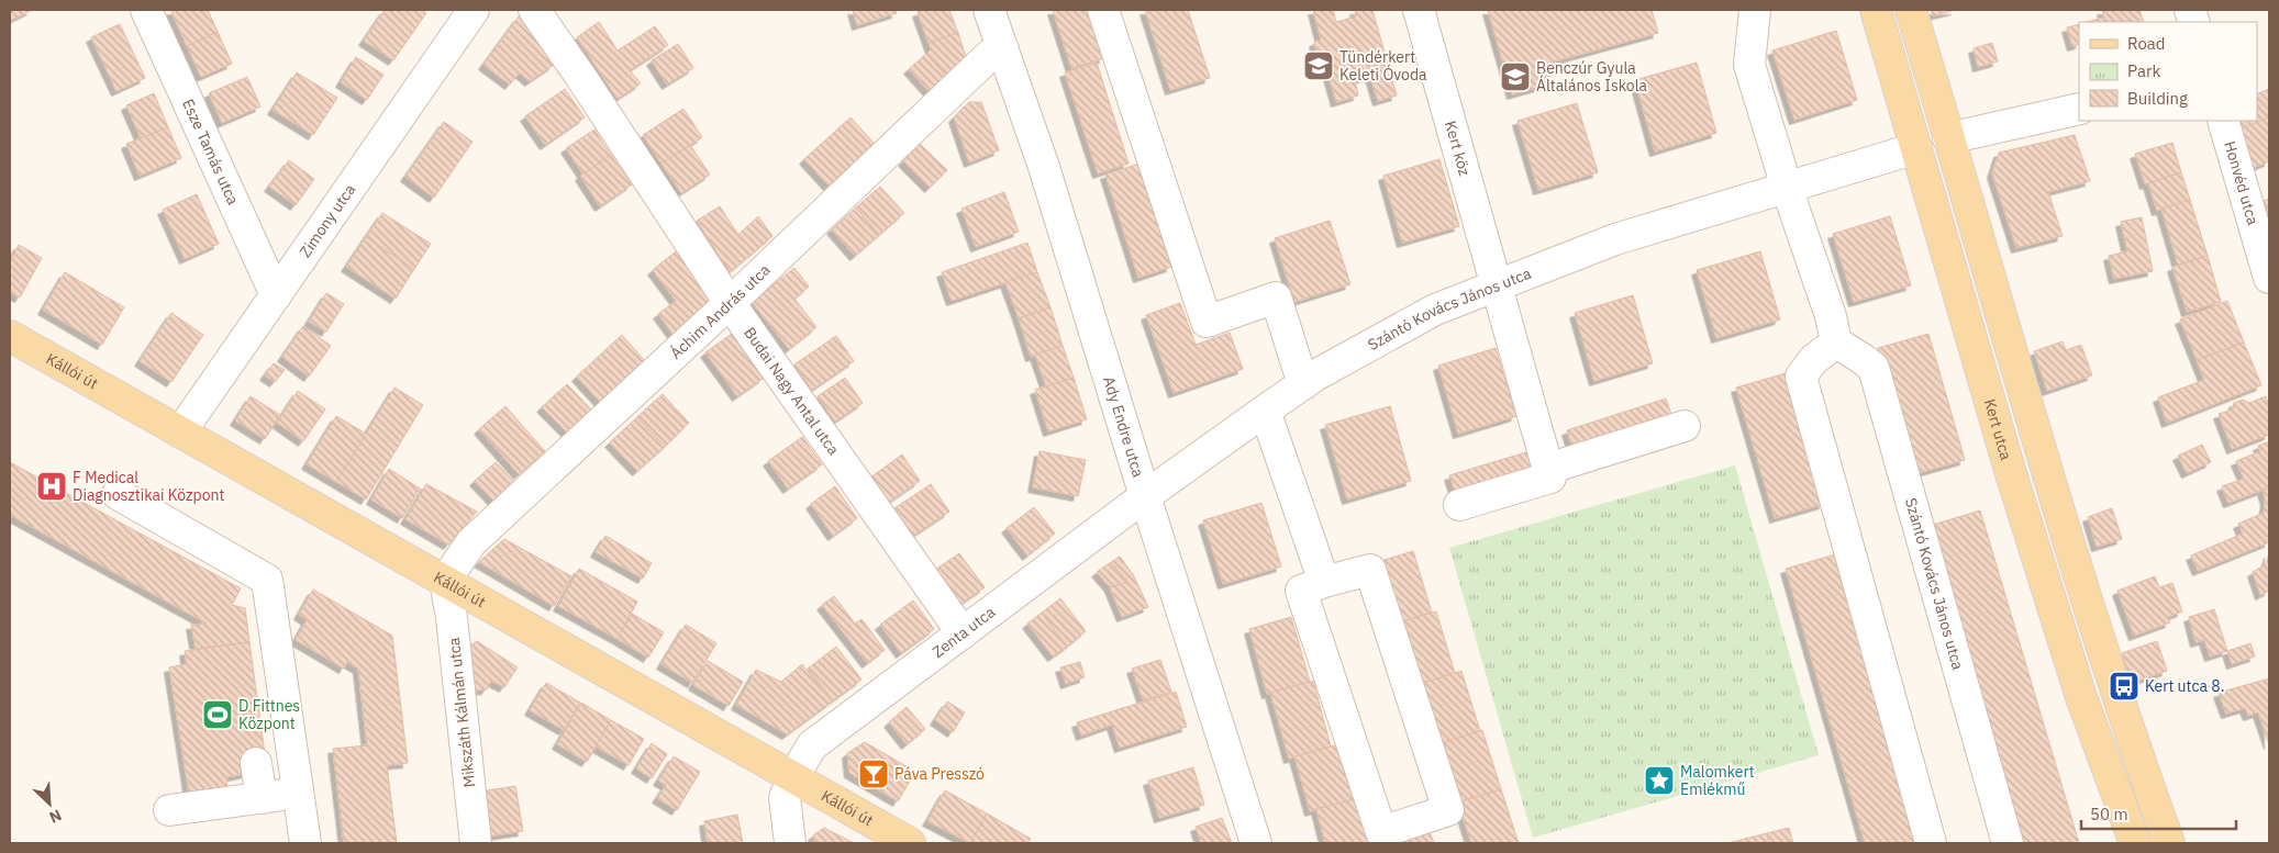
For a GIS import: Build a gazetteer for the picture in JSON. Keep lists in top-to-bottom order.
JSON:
{
  "streets": {
    "main road": ["Kállói út", "Kert utca"],
    "street": [
      "Kert köz",
      "Esze Tamás utca",
      "Honvéd utca",
      "Zimony utca",
      "Áchim András utca",
      "Szántó Kovács János utca",
      "Budai Nagy Antal utca",
      "Ady Endre utca",
      "Zenta utca",
      "Mikszáth Kálmán utca"
    ]
  },
  "crossings": [
    ["Kert köz", "Szántó Kovács János utca"],
    ["Esze Tamás utca", "Zimony utca"],
    ["Zimony utca", "Kállói út"],
    ["Áchim András utca", "Kállói út"],
    ["Áchim András utca", "Budai Nagy Antal utca"],
    ["Áchim András utca", "Ady Endre utca"],
    ["Áchim András utca", "Mikszáth Kálmán utca"],
    ["Szántó Kovács János utca", "Ady Endre utca"],
    ["Szántó Kovács János utca", "Kert utca"],
    ["Szántó Kovács János utca", "Zenta utca"],
    ["Kállói út", "Zenta utca"],
    ["Kállói út", "Mikszáth Kálmán utca"],
    ["Budai Nagy Antal utca", "Zenta utca"],
    ["Ady Endre utca", "Zenta utca"]
  ],
  "places": {
    "school or university": ["Tündérkert Keleti Óvoda", "Benczúr Gyula Általános Iskola"],
    "hospital": ["F Medical Diagnosztikai Központ"],
    "bus stop": ["Kert utca 8."],
    "sports": ["D Fittnes Központ"],
    "bar": ["Páva Presszó"],
    "place": ["Malomkert Emlékmű"]
  },
  "legend": ["Road", "Park", "Building"],
  "scale_bar": "50 m",
  "north": "bottom right"
}
